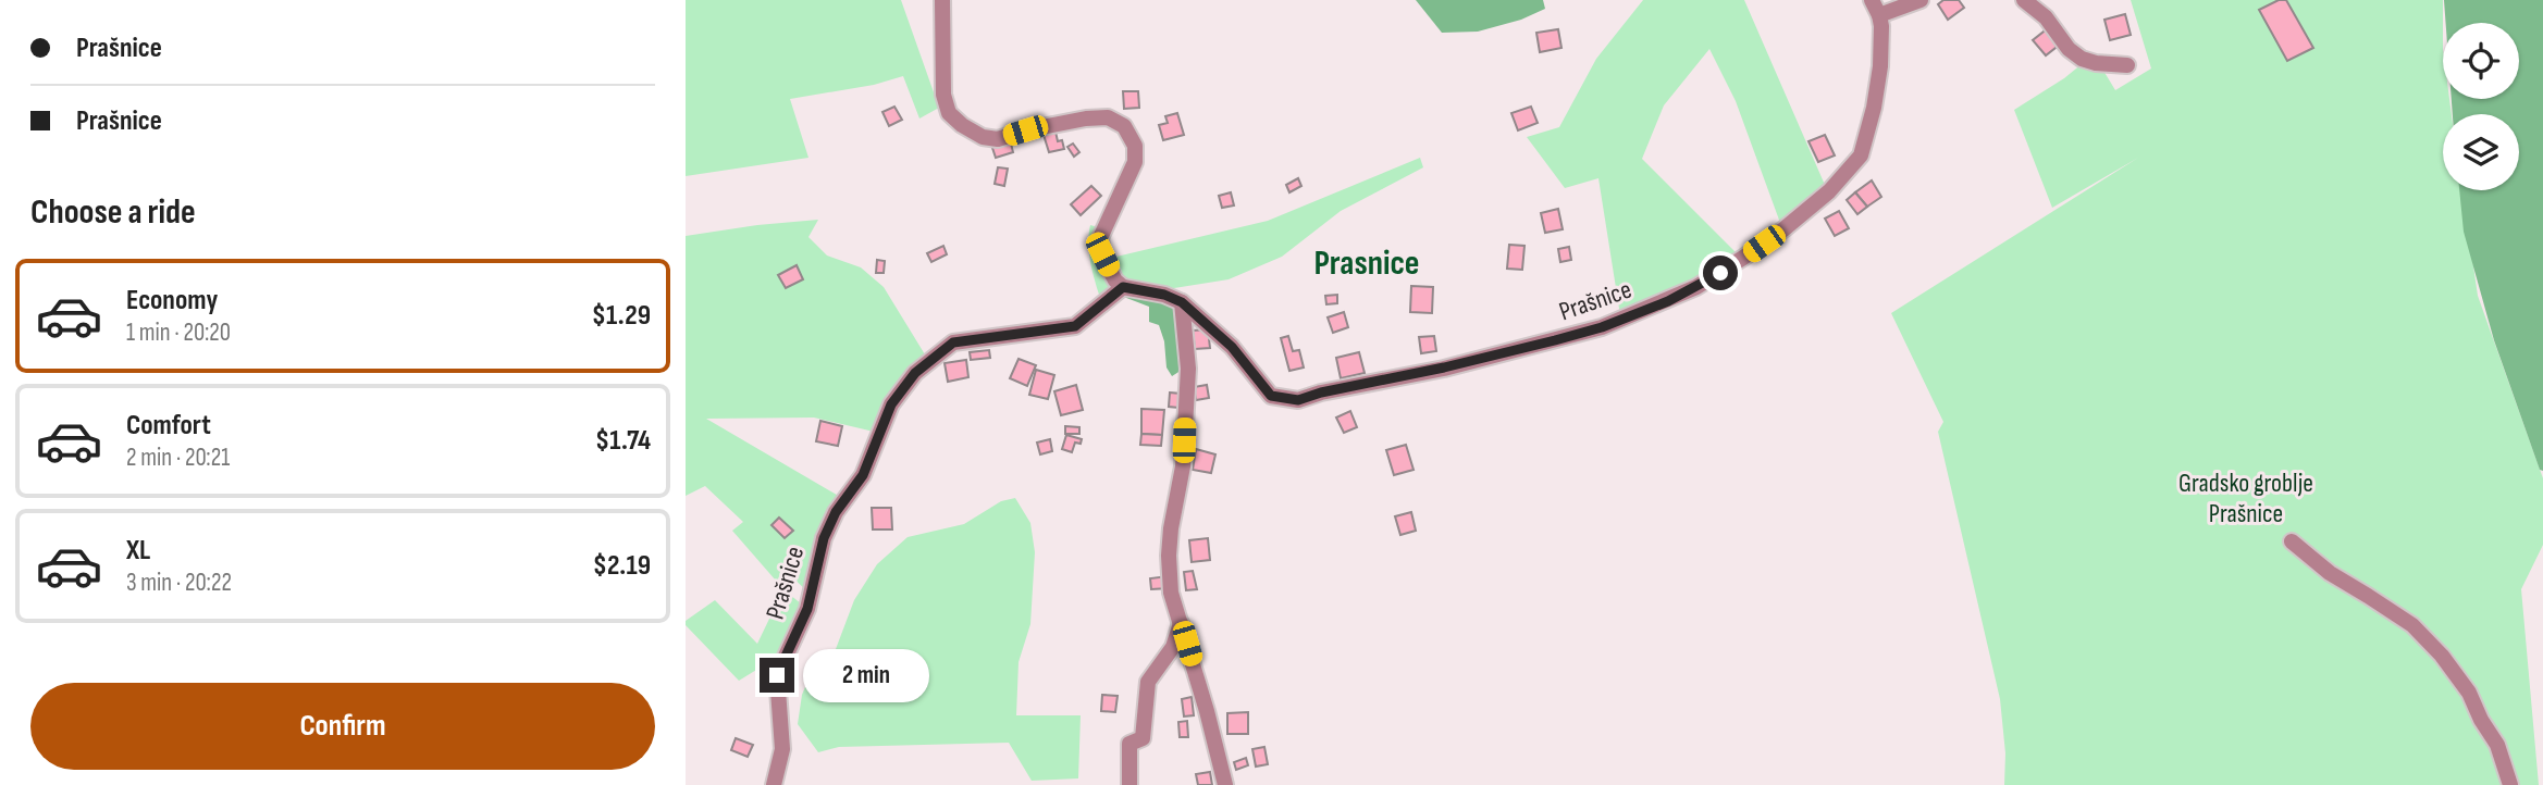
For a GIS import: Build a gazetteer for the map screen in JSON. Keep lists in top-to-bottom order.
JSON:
{
  "streets": {
    "street": ["Prašnice"]
  },
  "districts": ["Prasnice"],
  "parks": ["Gradsko groblje Prašnice"],
  "page": {
    "banner": ["Prašnice", "Prašnice"],
    "heading": "Choose a ride",
    "list": [
      {
        "name": "Economy",
        "note": "1 min · 20:20",
        "value": "$1.29"
      },
      {
        "name": "Comfort",
        "note": "2 min · 20:21",
        "value": "$1.74"
      },
      {
        "name": "XL",
        "note": "3 min · 20:22",
        "value": "$2.19"
      }
    ],
    "bubble": "2 min",
    "buttons": "Confirm"
  }
}
